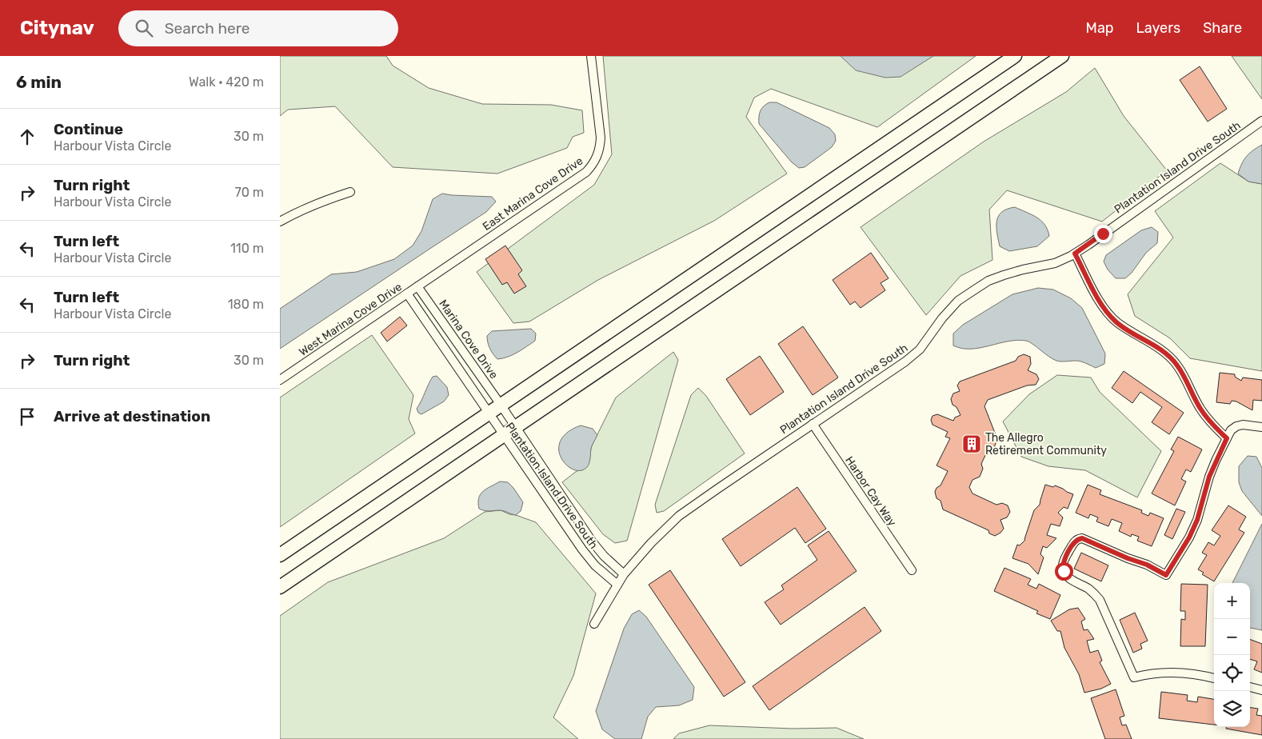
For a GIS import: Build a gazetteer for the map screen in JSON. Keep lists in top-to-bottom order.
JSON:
{
  "streets": {
    "street": [
      "Plantation Island Drive South",
      "East Marina Cove Drive",
      "West Marina Cove Drive",
      "Marina Cove Drive",
      "Harbor Cay Way"
    ]
  },
  "crossings": [
    ["Plantation Island Drive South", "Marina Cove Drive"],
    ["Plantation Island Drive South", "Harbor Cay Way"],
    ["East Marina Cove Drive", "West Marina Cove Drive"],
    ["East Marina Cove Drive", "Marina Cove Drive"],
    ["West Marina Cove Drive", "Marina Cove Drive"]
  ],
  "places": {
    "building": ["The Allegro Retirement Community"]
  },
  "page": {
    "header": "Citynav",
    "search": "Search here",
    "nav": ["Map", "Layers", "Share"],
    "heading": ["6 min", "Walk · 420 m"],
    "list": [
      ["Continue", "Harbour Vista Circle", "30 m"],
      ["Turn right", "Harbour Vista Circle", "70 m"],
      ["Turn left", "Harbour Vista Circle", "110 m"],
      ["Turn left", "Harbour Vista Circle", "180 m"],
      ["Turn right", "30 m"],
      "Arrive at destination"
    ],
    "map_buttons": ["+", "−"]
  }
}
